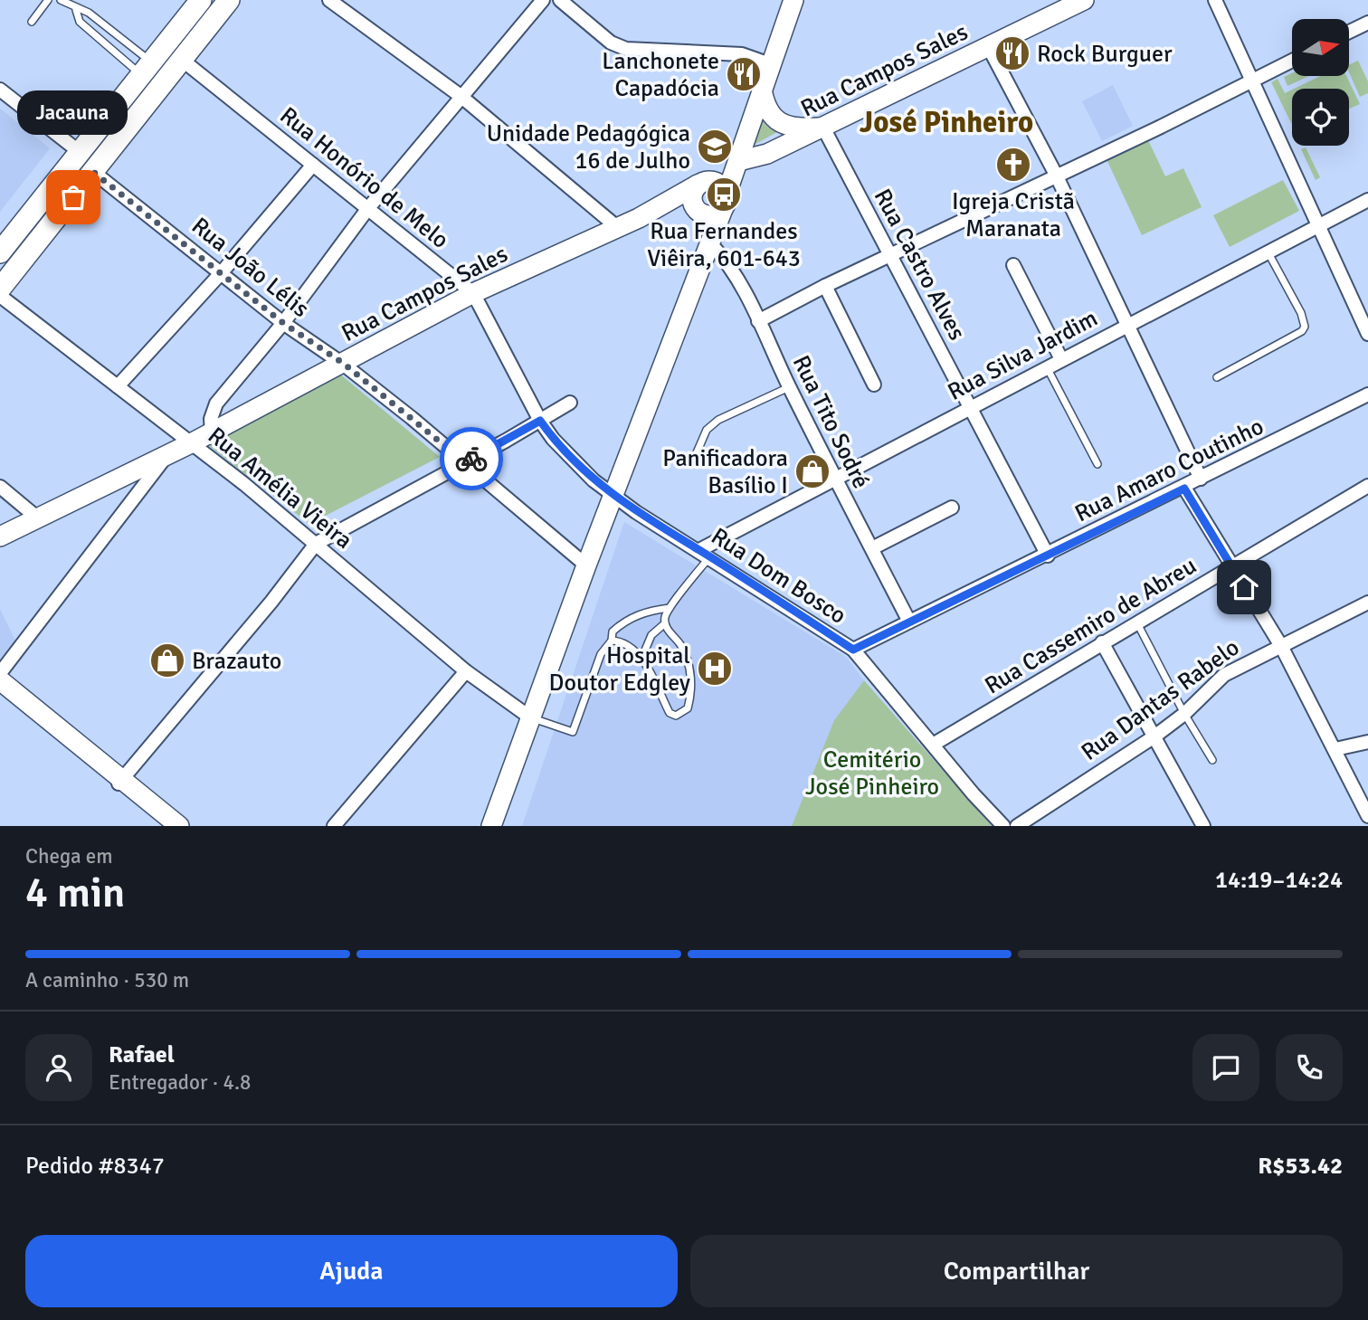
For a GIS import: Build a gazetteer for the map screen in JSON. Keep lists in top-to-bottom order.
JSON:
{
  "streets": {
    "street": [
      "Rua Campos Sales",
      "Rua Honório de Melo",
      "Rua Castro Alves",
      "Rua João Lélis",
      "Rua Silva Jardim",
      "Rua Tito Sodré",
      "Rua Amaro Coutinho",
      "Rua Amélia Vieira",
      "Rua Dom Bosco",
      "Rua Cassemiro de Abreu",
      "Rua Dantas Rabelo"
    ]
  },
  "crossings": [
    ["Rua Campos Sales", "Rua Honório de Melo"],
    ["Rua Campos Sales", "Rua Castro Alves"],
    ["Rua Campos Sales", "Rua João Lélis"],
    ["Rua Campos Sales", "Rua Amélia Vieira"],
    ["Rua Honório de Melo", "Rua Dom Bosco"],
    ["Rua Castro Alves", "Rua Silva Jardim"],
    ["Rua Castro Alves", "Rua Amaro Coutinho"],
    ["Rua Silva Jardim", "Rua Tito Sodré"],
    ["Rua Silva Jardim", "Rua Dom Bosco"],
    ["Rua Tito Sodré", "Rua Amaro Coutinho"],
    ["Rua Amaro Coutinho", "Rua Dom Bosco"],
    ["Rua Dom Bosco", "Rua Cassemiro de Abreu"]
  ],
  "districts": ["José Pinheiro"],
  "parks": ["Cemitério José Pinheiro"],
  "places": {
    "restaurant": ["Rock Burguer", "Lanchonete Capadócia"],
    "school or university": ["Unidade Pedagógica 16 de Julho"],
    "church": ["Igreja Cristã Maranata"],
    "bus stop": ["Rua Fernandes Viêira, 601-643"],
    "other": ["Jacauna"],
    "shop": ["Panificadora Basílio I", "Brazauto"],
    "hospital": ["Hospital Doutor Edgley"]
  },
  "north": "right",
  "page": {
    "bubble": "Jacauna",
    "heading": ["4 min", "Chega em", "14:19–14:24"],
    "panel": [
      "Rafael",
      "Entregador · 4.8",
      "Pedido #8347",
      "R$53.42"
    ],
    "bar": "A caminho · 530 m",
    "buttons": ["Ajuda", "Compartilhar"]
  }
}
